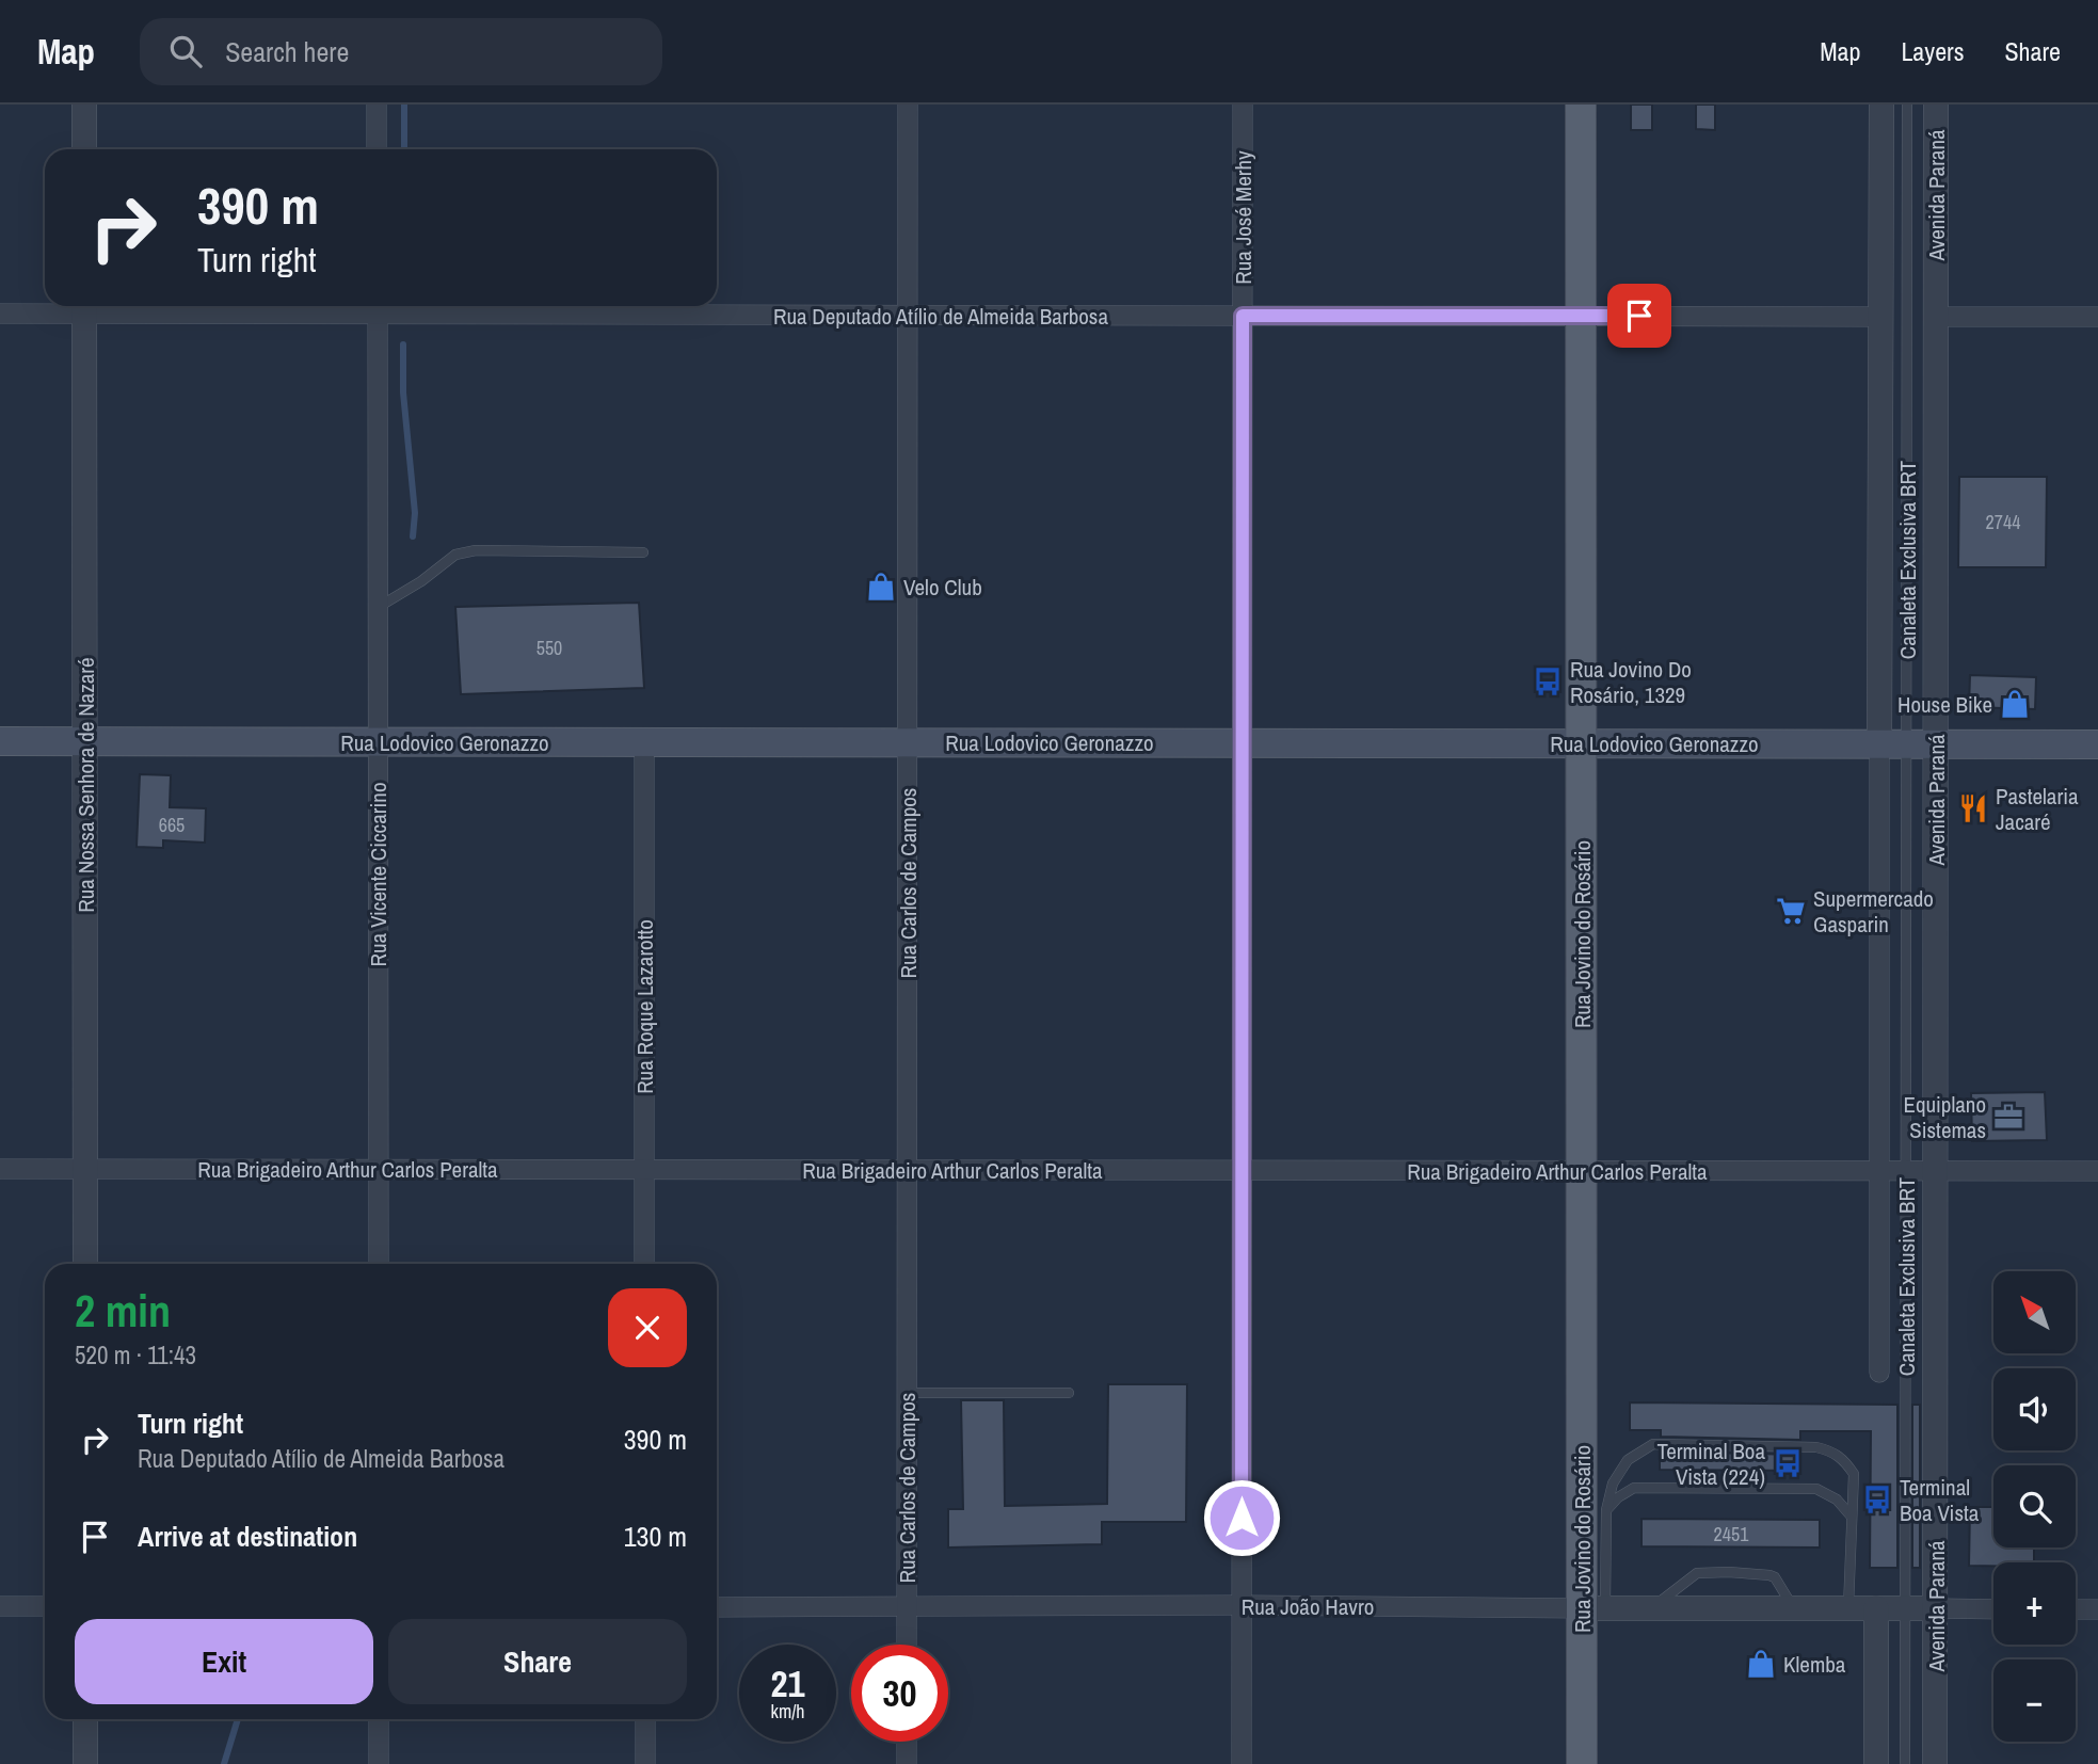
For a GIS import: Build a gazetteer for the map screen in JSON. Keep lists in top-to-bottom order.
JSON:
{
  "streets": {
    "main road": ["Rua Lodovico Geronazzo", "Rua Jovino do Rosário"],
    "street": [
      "Avenida Paraná",
      "Rua José Merhy",
      "Rua Deputado Atílio de Almeida Barbosa",
      "Rua Nossa Senhora de Nazaré",
      "Rua Vicente Ciccarino",
      "Rua Carlos de Campos",
      "Rua Roque Lazarotto",
      "Rua Brigadeiro Arthur Carlos Peralta",
      "Rua João Havro"
    ],
    "lane": ["Canaleta Exclusiva BRT"]
  },
  "crossings": [
    ["Avenida Paraná", "Rua Lodovico Geronazzo"],
    ["Avenida Paraná", "Rua Brigadeiro Arthur Carlos Peralta"],
    ["Avenida Paraná", "Rua João Havro"],
    ["Rua José Merhy", "Rua Deputado Atílio de Almeida Barbosa"],
    ["Rua José Merhy", "Rua Lodovico Geronazzo"],
    ["Rua José Merhy", "Rua Brigadeiro Arthur Carlos Peralta"],
    ["Rua José Merhy", "Rua João Havro"],
    ["Rua Deputado Atílio de Almeida Barbosa", "Rua Nossa Senhora de Nazaré"],
    ["Rua Deputado Atílio de Almeida Barbosa", "Rua Vicente Ciccarino"],
    ["Rua Deputado Atílio de Almeida Barbosa", "Rua Carlos de Campos"],
    ["Rua Deputado Atílio de Almeida Barbosa", "Rua Jovino do Rosário"],
    ["Canaleta Exclusiva BRT", "Rua Lodovico Geronazzo"],
    ["Canaleta Exclusiva BRT", "Rua Brigadeiro Arthur Carlos Peralta"],
    ["Canaleta Exclusiva BRT", "Rua João Havro"],
    ["Rua Lodovico Geronazzo", "Rua Nossa Senhora de Nazaré"],
    ["Rua Lodovico Geronazzo", "Rua Vicente Ciccarino"],
    ["Rua Lodovico Geronazzo", "Rua Carlos de Campos"],
    ["Rua Lodovico Geronazzo", "Rua Jovino do Rosário"],
    ["Rua Lodovico Geronazzo", "Rua Roque Lazarotto"],
    ["Rua Nossa Senhora de Nazaré", "Rua Brigadeiro Arthur Carlos Peralta"],
    ["Rua Vicente Ciccarino", "Rua Brigadeiro Arthur Carlos Peralta"],
    ["Rua Carlos de Campos", "Rua Brigadeiro Arthur Carlos Peralta"],
    ["Rua Carlos de Campos", "Rua João Havro"],
    ["Rua Jovino do Rosário", "Rua Brigadeiro Arthur Carlos Peralta"],
    ["Rua Jovino do Rosário", "Rua João Havro"],
    ["Rua Roque Lazarotto", "Rua Brigadeiro Arthur Carlos Peralta"]
  ],
  "places": {
    "shop": ["Velo Club", "House Bike", "Klemba"],
    "bus stop": ["Rua Jovino Do Rosário, 1329", "Terminal Boa Vista (224)", "Terminal Boa Vista"],
    "restaurant": ["Pastelaria Jacaré"],
    "supermarket": ["Supermercado Gasparin"],
    "office": ["Equiplano Sistemas"]
  },
  "house_numbers": [
    "2744",
    "550",
    "665",
    "2451"
  ],
  "north": "top left",
  "page": {
    "header": "Map",
    "search": "Search here",
    "nav": ["Map", "Layers", "Share"],
    "turn": ["390 m", "Turn right"],
    "heading": ["2 min", "520 m · 11:43"],
    "map_buttons": ["+", "−"],
    "list": [
      {
        "name": "Turn right",
        "note": "Rua Deputado Atílio de Almeida Barbosa",
        "value": "390 m"
      },
      {
        "name": "Arrive at destination",
        "value": "130 m"
      }
    ],
    "buttons": ["Exit", "Share"],
    "speed": "21 km/h",
    "limit": "30"
  }
}
